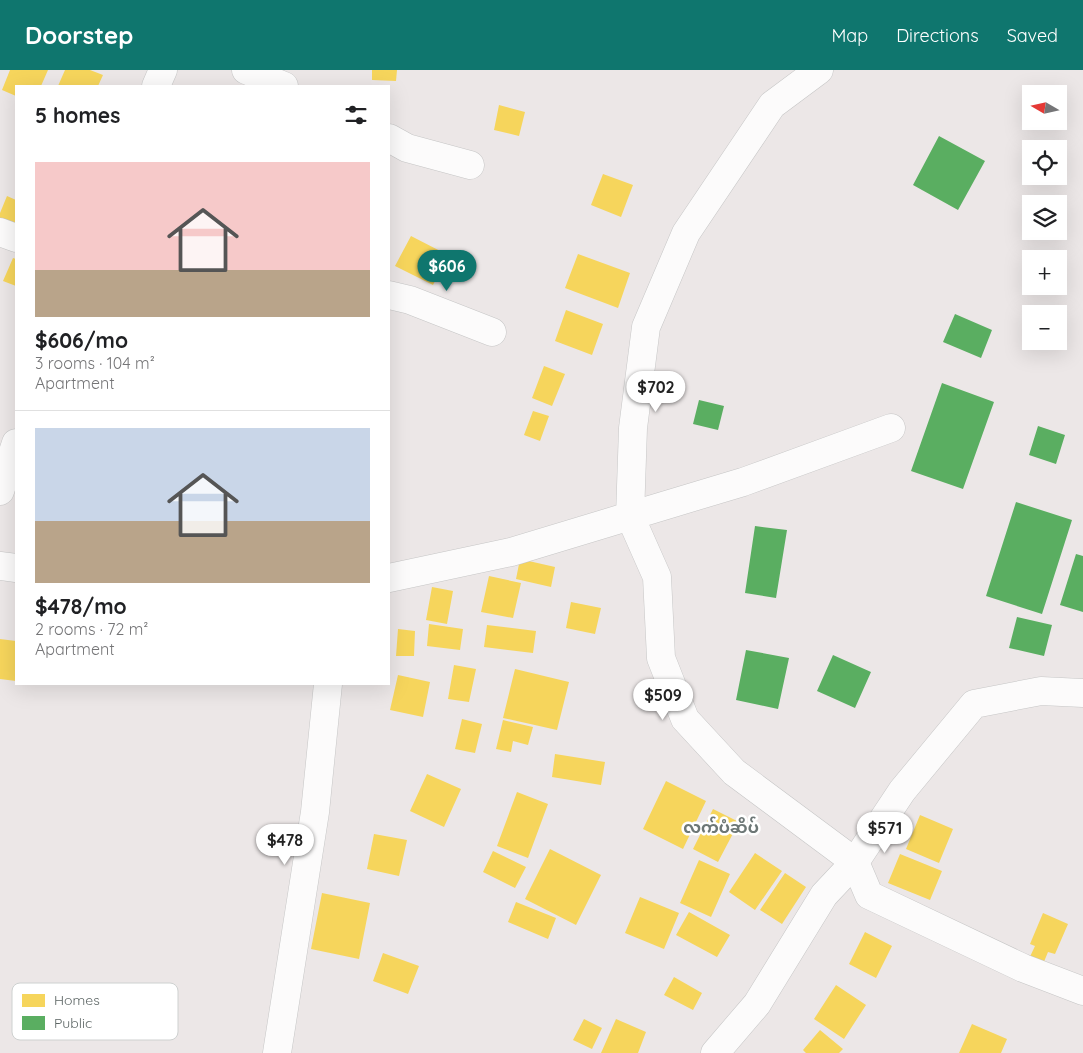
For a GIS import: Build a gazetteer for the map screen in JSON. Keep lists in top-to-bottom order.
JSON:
{
  "districts": ["လက်ပံဆိပ်"],
  "legend": ["Homes", "Public"],
  "north": "left",
  "page": {
    "header": "Doorstep",
    "nav": ["Map", "Directions", "Saved"],
    "map_buttons": ["+", "−"],
    "heading": "5 homes",
    "list": [
      {
        "name": "$606/mo",
        "note": "3 rooms · 104 m² · Apartment"
      },
      {
        "name": "$478/mo",
        "note": "2 rooms · 72 m² · Apartment"
      }
    ],
    "price": [
      "$606",
      "$702",
      "$509",
      "$571",
      "$478"
    ]
  }
}
